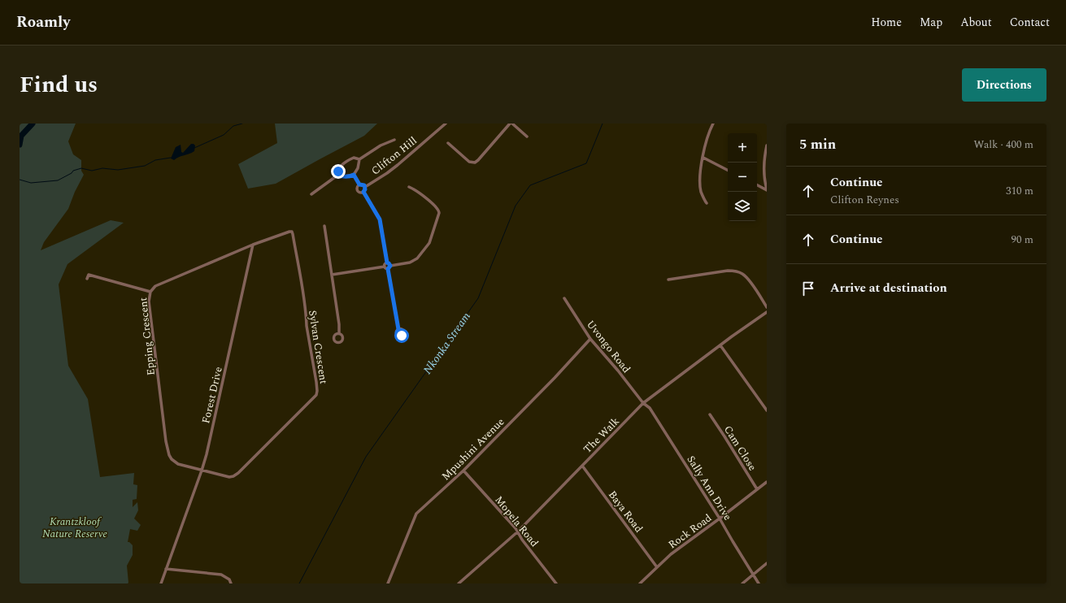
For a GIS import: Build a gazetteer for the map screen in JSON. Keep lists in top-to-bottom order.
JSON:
{
  "streets": {
    "street": [
      "Clifton Hill",
      "Epping Crescent",
      "Uvongo Road",
      "Sylvan Crescent",
      "Forest Drive",
      "The Walk",
      "Cam Close",
      "Mpushini Avenue",
      "Sally Ann Drive",
      "Baya Road",
      "Mopela Road",
      "Rock Road"
    ]
  },
  "crossings": [
    ["Epping Crescent", "Sylvan Crescent"],
    ["Epping Crescent", "Forest Drive"],
    ["Uvongo Road", "The Walk"],
    ["Uvongo Road", "Mpushini Avenue"],
    ["Uvongo Road", "Sally Ann Drive"],
    ["Sylvan Crescent", "Forest Drive"],
    ["The Walk", "Sally Ann Drive"],
    ["The Walk", "Baya Road"],
    ["The Walk", "Mopela Road"],
    ["Cam Close", "Rock Road"],
    ["Mpushini Avenue", "Mopela Road"],
    ["Sally Ann Drive", "Rock Road"],
    ["Baya Road", "Rock Road"]
  ],
  "water": ["Nkonka Stream"],
  "parks": ["Krantzkloof Nature Reserve"],
  "page": {
    "header": "Roamly",
    "nav": [
      "Home",
      "Map",
      "About",
      "Contact"
    ],
    "title": "Find us",
    "buttons": "Directions",
    "heading": ["5 min", "Walk · 400 m"],
    "map_buttons": ["+", "−"],
    "list": [
      ["Continue", "Clifton Reynes", "310 m"],
      ["Continue", "90 m"],
      "Arrive at destination"
    ]
  }
}
